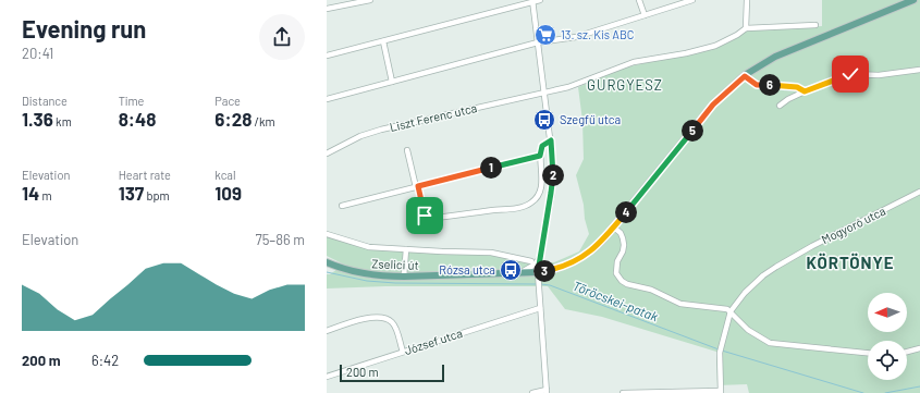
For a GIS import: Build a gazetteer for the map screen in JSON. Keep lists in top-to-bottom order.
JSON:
{
  "streets": {
    "main road": ["Zselici út"],
    "street": ["Liszt Ferenc utca", "Mogyoró utca", "József utca"]
  },
  "districts": ["GURGYESZ", "KÖRTÖNYE"],
  "water": ["Töröcskei-patak"],
  "places": {
    "supermarket": ["13. sz. Kis ABC"],
    "bus stop": ["Szegfű utca", "Rózsa utca"]
  },
  "scale_bar": "200 m",
  "north": "left",
  "page": {
    "heading": ["Evening run", "20:41"],
    "stats": [
      ["Distance", "1.36 km"],
      ["Time", "8:48"],
      ["Pace", "6:28 /km"],
      ["Elevation", "14 m"],
      ["Heart rate", "137 bpm"],
      ["kcal", "109"]
    ],
    "pins": [
      "6",
      "5",
      "1",
      "2",
      "4",
      "3"
    ],
    "chart": ["Elevation", "75–86 m"],
    "list": [
      {
        "name": "200 m",
        "note": "6:42"
      }
    ],
    "scale": "200 m"
  }
}
